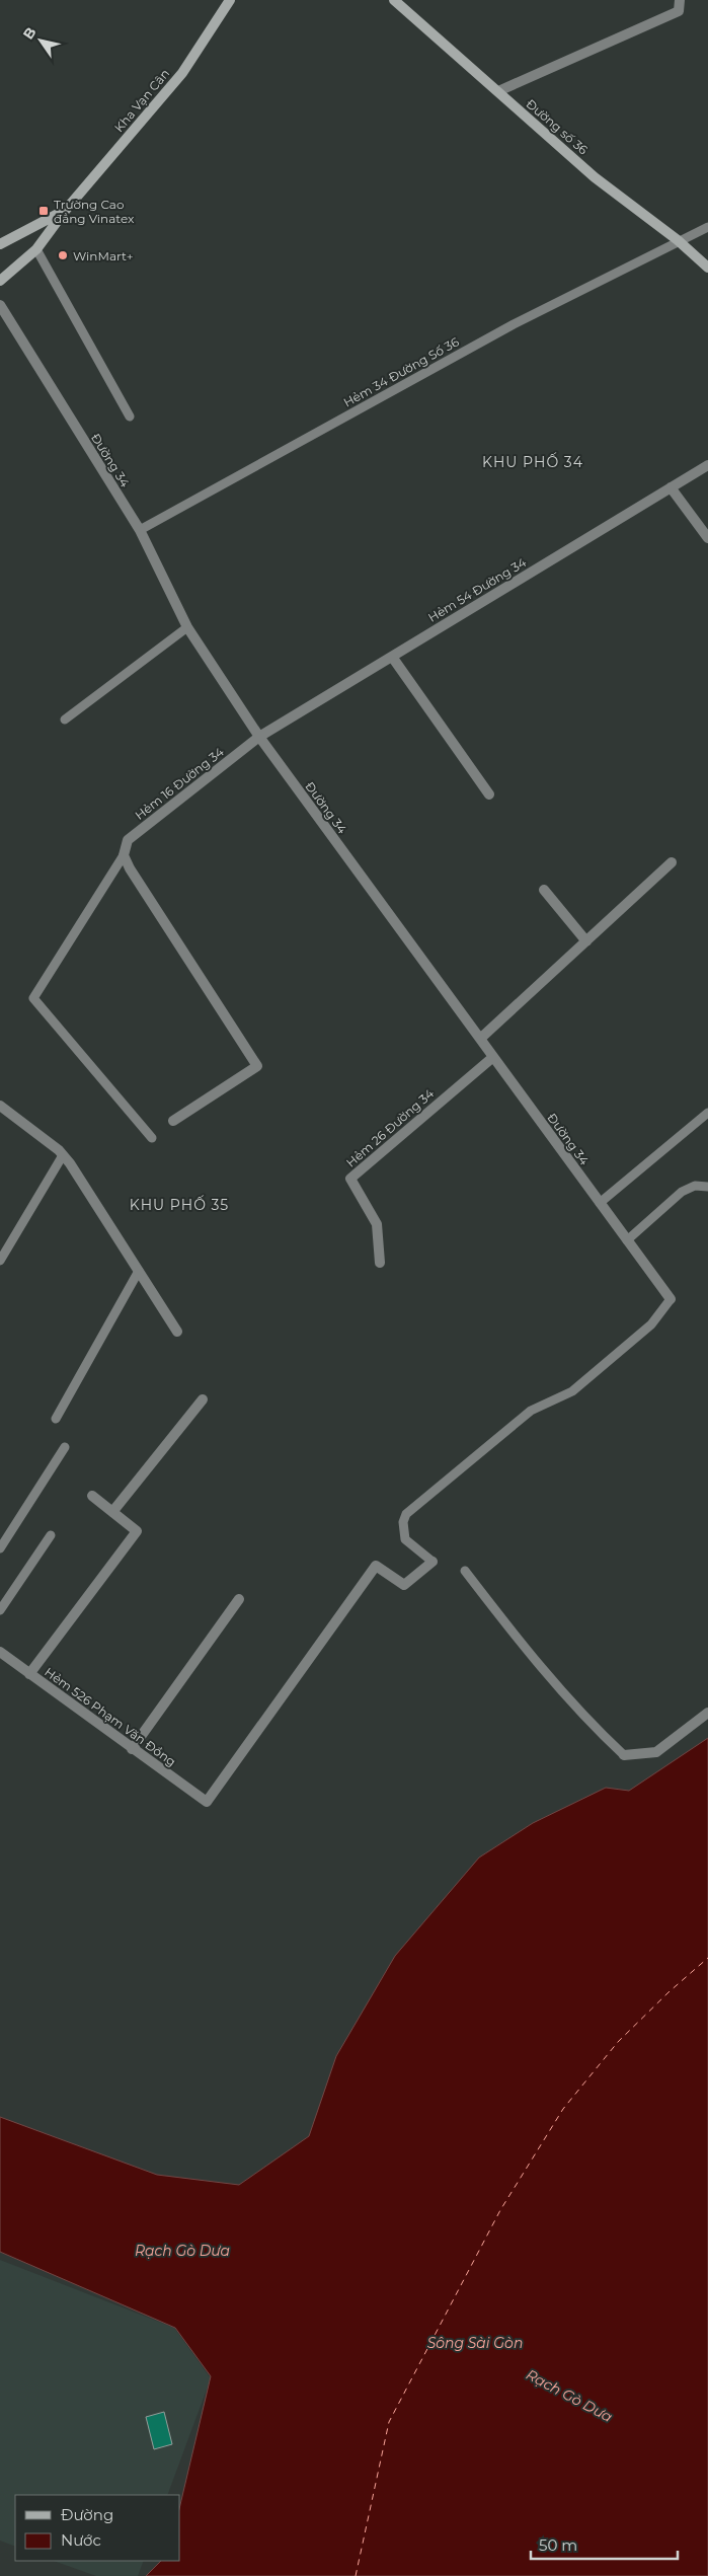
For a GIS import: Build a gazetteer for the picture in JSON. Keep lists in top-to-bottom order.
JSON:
{
  "streets": {
    "main road": ["Kha Vạn Cân", "Đường số 36"],
    "street": [
      "Đường 34",
      "Hẻm 54 Đường 34",
      "Hẻm 16 Đường 34",
      "Hẻm 26 Đường 34",
      "Hẻm 526 Phạm Văn Đồng"
    ],
    "lane": ["Hẻm 34 Đường Số 36"]
  },
  "crossings": [
    ["Đường số 36", "Hẻm 34 Đường Số 36"],
    ["Hẻm 34 Đường Số 36", "Đường 34"],
    ["Đường 34", "Hẻm 54 Đường 34"],
    ["Đường 34", "Hẻm 16 Đường 34"],
    ["Đường 34", "Hẻm 26 Đường 34"],
    ["Hẻm 54 Đường 34", "Hẻm 16 Đường 34"]
  ],
  "districts": ["KHU PHỐ 34", "KHU PHỐ 35"],
  "water": ["Rạch Gò Dưa", "Sông Sài Gòn"],
  "places": {
    "transit": ["Trường Cao đẳng Vinatex"],
    "other": ["WinMart+"]
  },
  "legend": ["Đường", "Nước"],
  "scale_bar": "50 m",
  "north": "top left"
}
